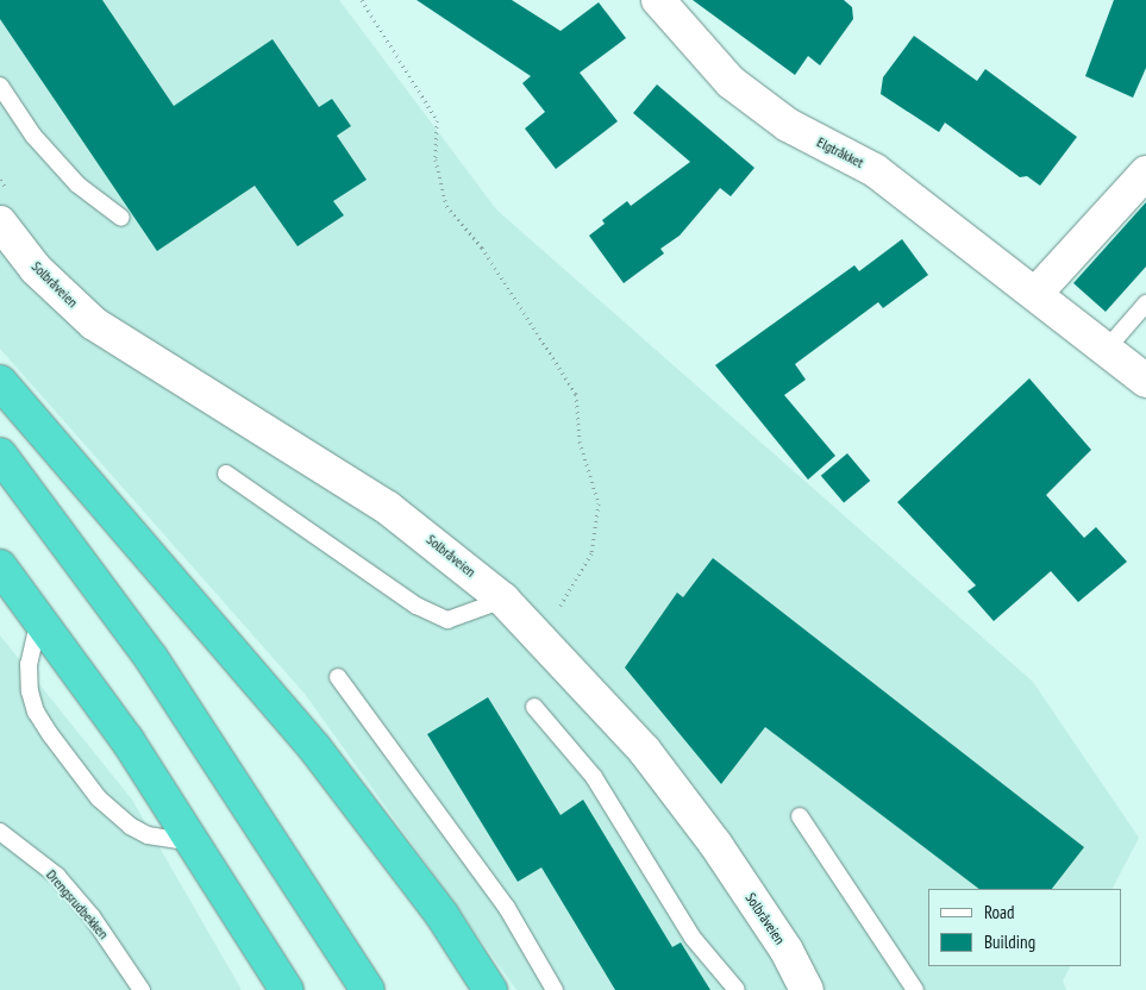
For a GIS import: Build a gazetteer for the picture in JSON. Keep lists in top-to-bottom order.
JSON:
{
  "streets": {
    "street": ["Elgtråkket", "Solbråveien"],
    "lane": ["Drengsrudbekken"]
  },
  "legend": ["Road", "Building"]
}
